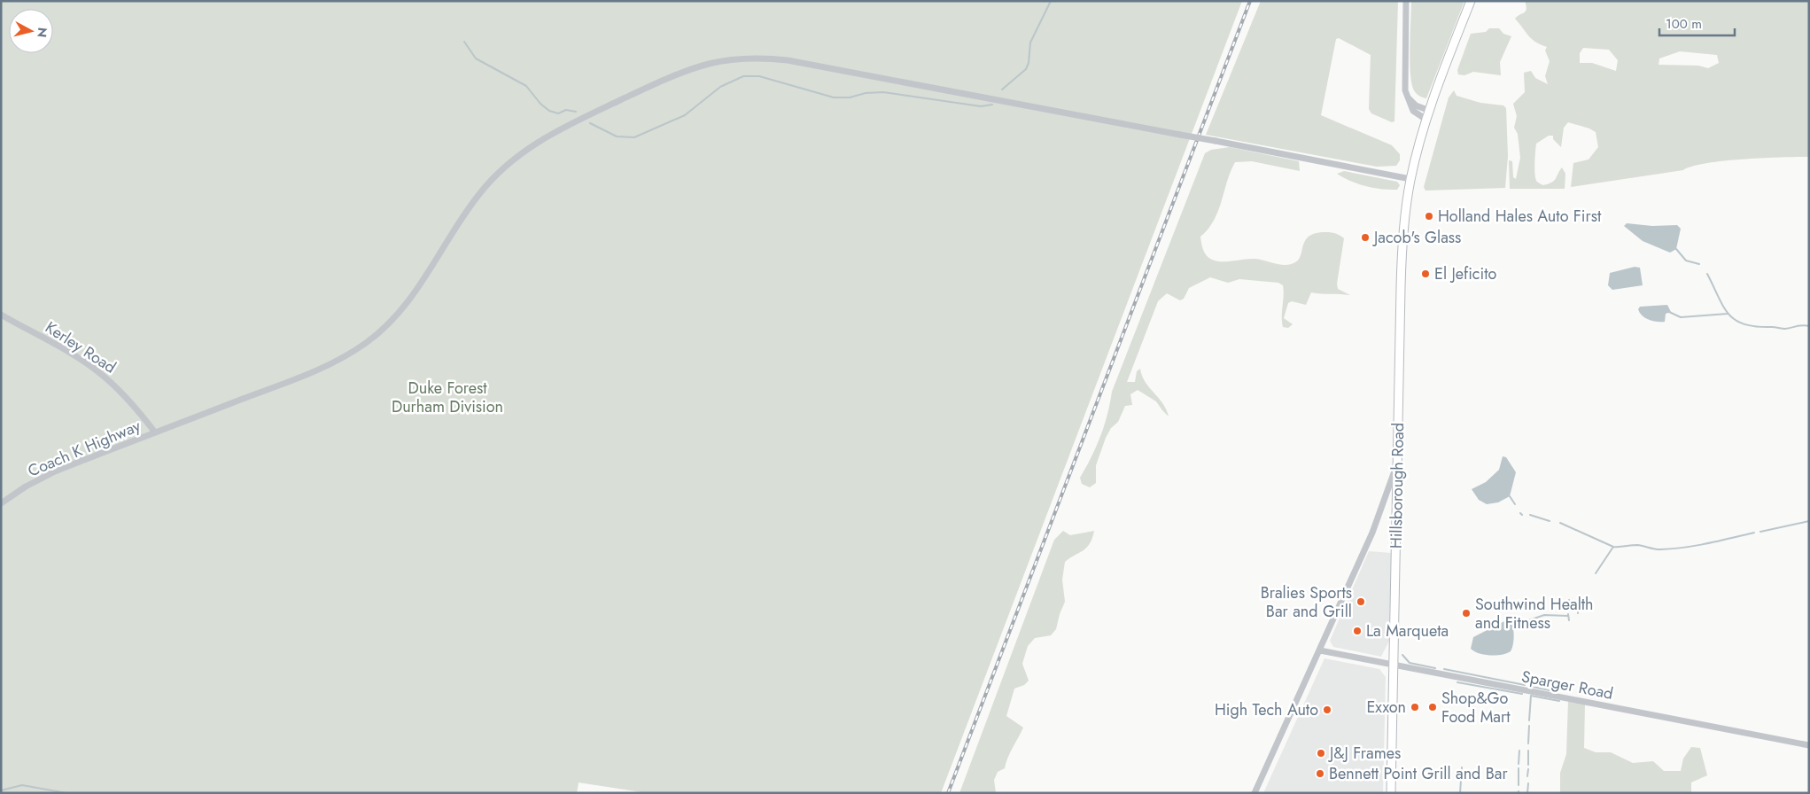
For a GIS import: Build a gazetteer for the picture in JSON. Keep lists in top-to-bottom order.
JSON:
{
  "streets": {
    "main road": ["Hillsborough Road"],
    "street": ["Kerley Road", "Coach K Highway", "Sparger Road"]
  },
  "crossings": [
    ["Kerley Road", "Coach K Highway"],
    ["Coach K Highway", "Hillsborough Road"],
    ["Hillsborough Road", "Sparger Road"]
  ],
  "parks": ["Duke Forest Durham Division"],
  "places": [
    "Holland Hales Auto First",
    "Jacob's Glass",
    "El Jeficito",
    "Bralies Sports Bar and Grill",
    "Southwind Health and Fitness",
    "La Marqueta",
    "Exxon",
    "Shop&Go Food Mart",
    "High Tech Auto",
    "J&J Frames",
    "Bennett Point Grill and Bar"
  ],
  "scale_bar": "100 m",
  "north": "right"
}
